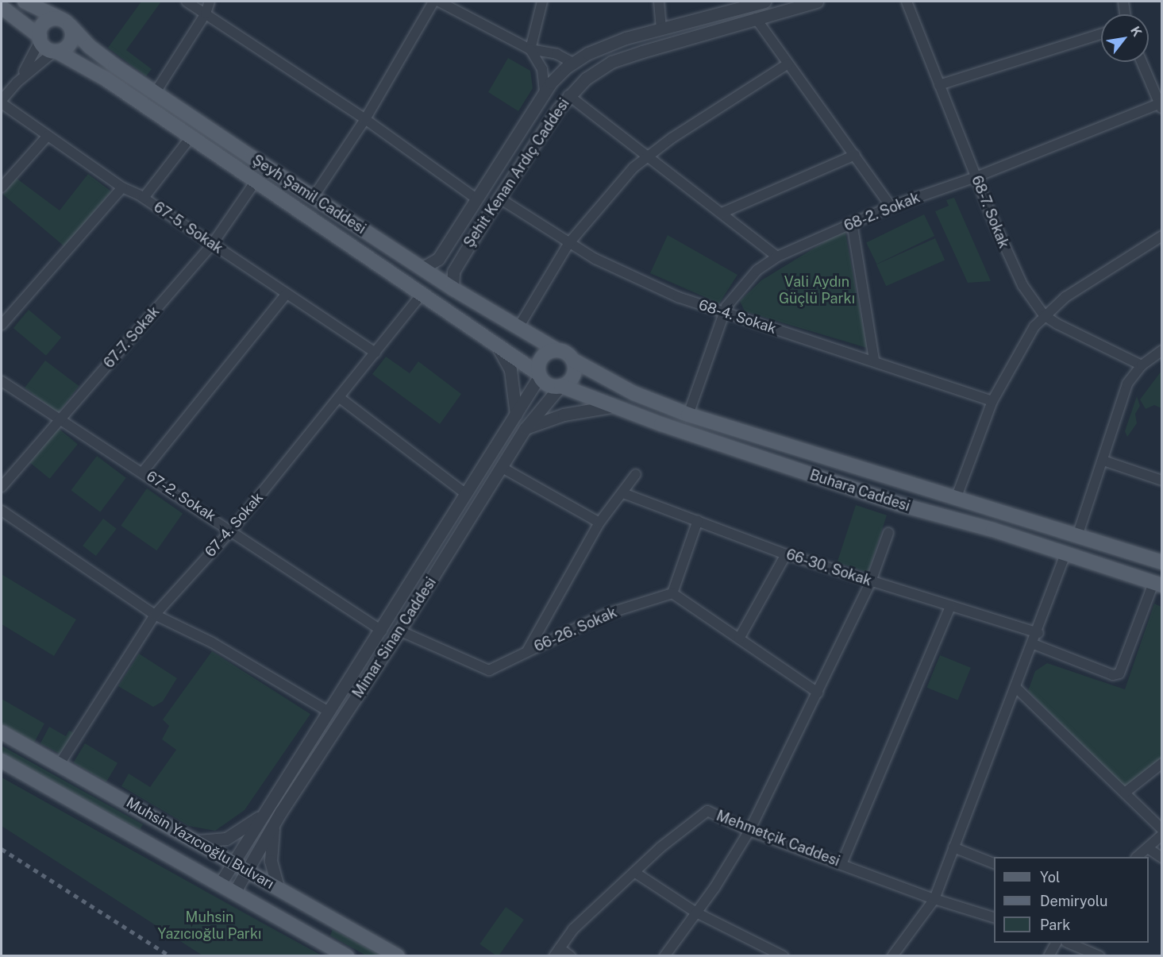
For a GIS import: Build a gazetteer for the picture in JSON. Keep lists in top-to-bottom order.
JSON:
{
  "streets": {
    "main road": ["Şeyh Şamil Caddesi", "Buhara Caddesi", "Muhsin Yazıcıoğlu Bulvarı"],
    "street": [
      "Şehit Kenan Ardıç Caddesi",
      "68-2. Sokak",
      "68-7. Sokak",
      "67-5. Sokak",
      "68-4. Sokak",
      "67-7. Sokak",
      "67-2. Sokak",
      "67-4. Sokak",
      "66-30. Sokak",
      "66-26. Sokak",
      "Mimar Sinan Caddesi",
      "Mehmetçik Caddesi"
    ]
  },
  "crossings": [
    ["Şehit Kenan Ardıç Caddesi", "Şeyh Şamil Caddesi"],
    ["Şehit Kenan Ardıç Caddesi", "68-4. Sokak"],
    ["Şeyh Şamil Caddesi", "67-7. Sokak"],
    ["Şeyh Şamil Caddesi", "Buhara Caddesi"],
    ["Şeyh Şamil Caddesi", "67-4. Sokak"],
    ["Şeyh Şamil Caddesi", "Mimar Sinan Caddesi"],
    ["68-2. Sokak", "68-7. Sokak"],
    ["68-2. Sokak", "68-4. Sokak"],
    ["68-2. Sokak", "Buhara Caddesi"],
    ["67-5. Sokak", "67-7. Sokak"],
    ["67-5. Sokak", "67-4. Sokak"],
    ["67-7. Sokak", "67-2. Sokak"],
    ["Buhara Caddesi", "Mimar Sinan Caddesi"],
    ["67-2. Sokak", "67-4. Sokak"],
    ["67-2. Sokak", "Mimar Sinan Caddesi"],
    ["67-4. Sokak", "Muhsin Yazıcıoğlu Bulvarı"],
    ["66-26. Sokak", "Mimar Sinan Caddesi"],
    ["Mimar Sinan Caddesi", "Muhsin Yazıcıoğlu Bulvarı"]
  ],
  "parks": ["Vali Aydın Güçlü Parkı", "Muhsin Yazıcıoğlu Parkı"],
  "legend": ["Yol", "Demiryolu", "Park"],
  "north": "top right"
}
